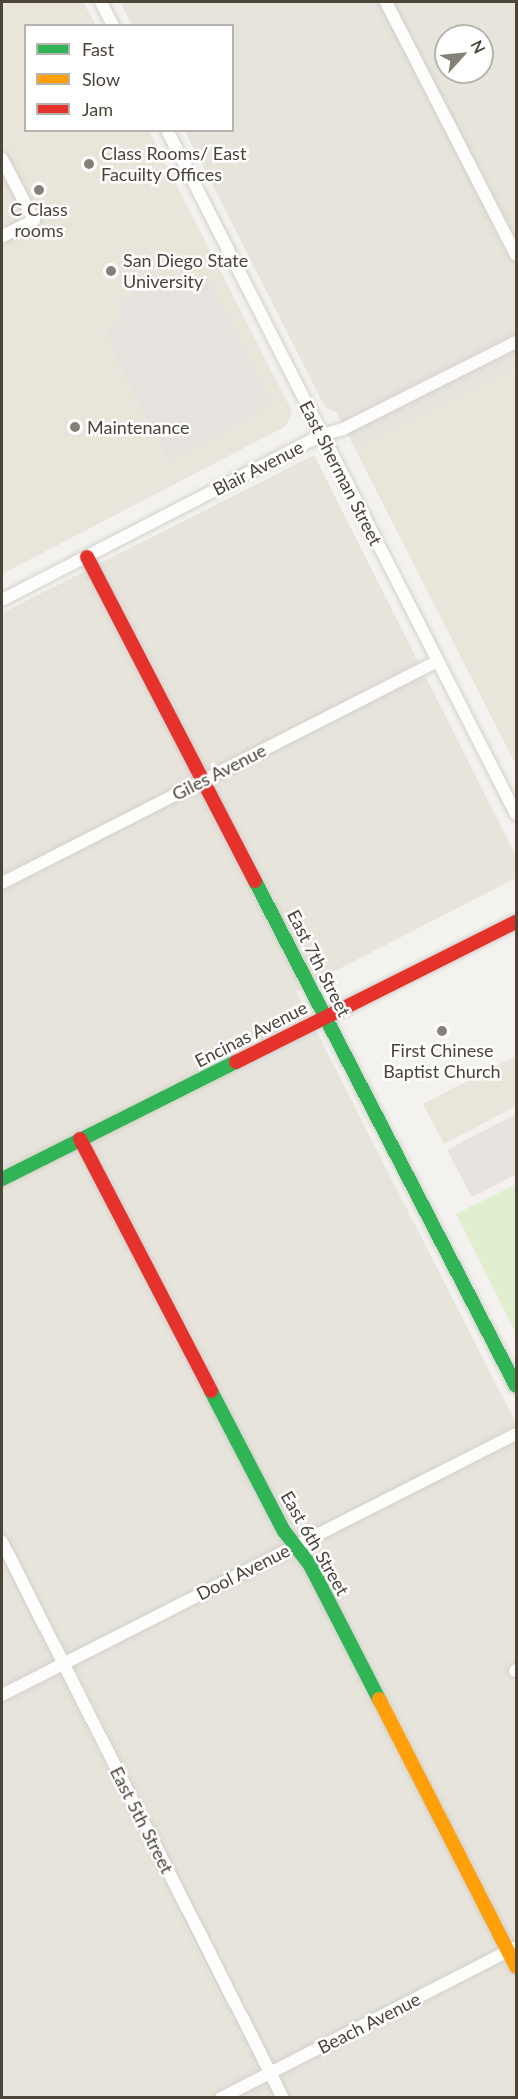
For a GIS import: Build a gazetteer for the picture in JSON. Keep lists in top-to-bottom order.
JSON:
{
  "streets": {
    "street": [
      "Blair Avenue",
      "East Sherman Street",
      "Giles Avenue",
      "East 7th Street",
      "Encinas Avenue",
      "East 6th Street",
      "Dool Avenue",
      "East 5th Street",
      "Beach Avenue"
    ]
  },
  "crossings": [
    ["Blair Avenue", "East Sherman Street"],
    ["Blair Avenue", "East 7th Street"],
    ["East Sherman Street", "Giles Avenue"],
    ["Giles Avenue", "East 7th Street"],
    ["East 7th Street", "Encinas Avenue"],
    ["Encinas Avenue", "East 6th Street"],
    ["East 6th Street", "Dool Avenue"],
    ["East 6th Street", "Beach Avenue"],
    ["Dool Avenue", "East 5th Street"],
    ["East 5th Street", "Beach Avenue"]
  ],
  "places": [
    "Class Rooms/ East Facuilty Offices",
    "C Class rooms",
    "San Diego State University",
    "Maintenance",
    "First Chinese Baptist Church"
  ],
  "legend": ["Fast", "Slow", "Jam"],
  "north": "top right"
}
